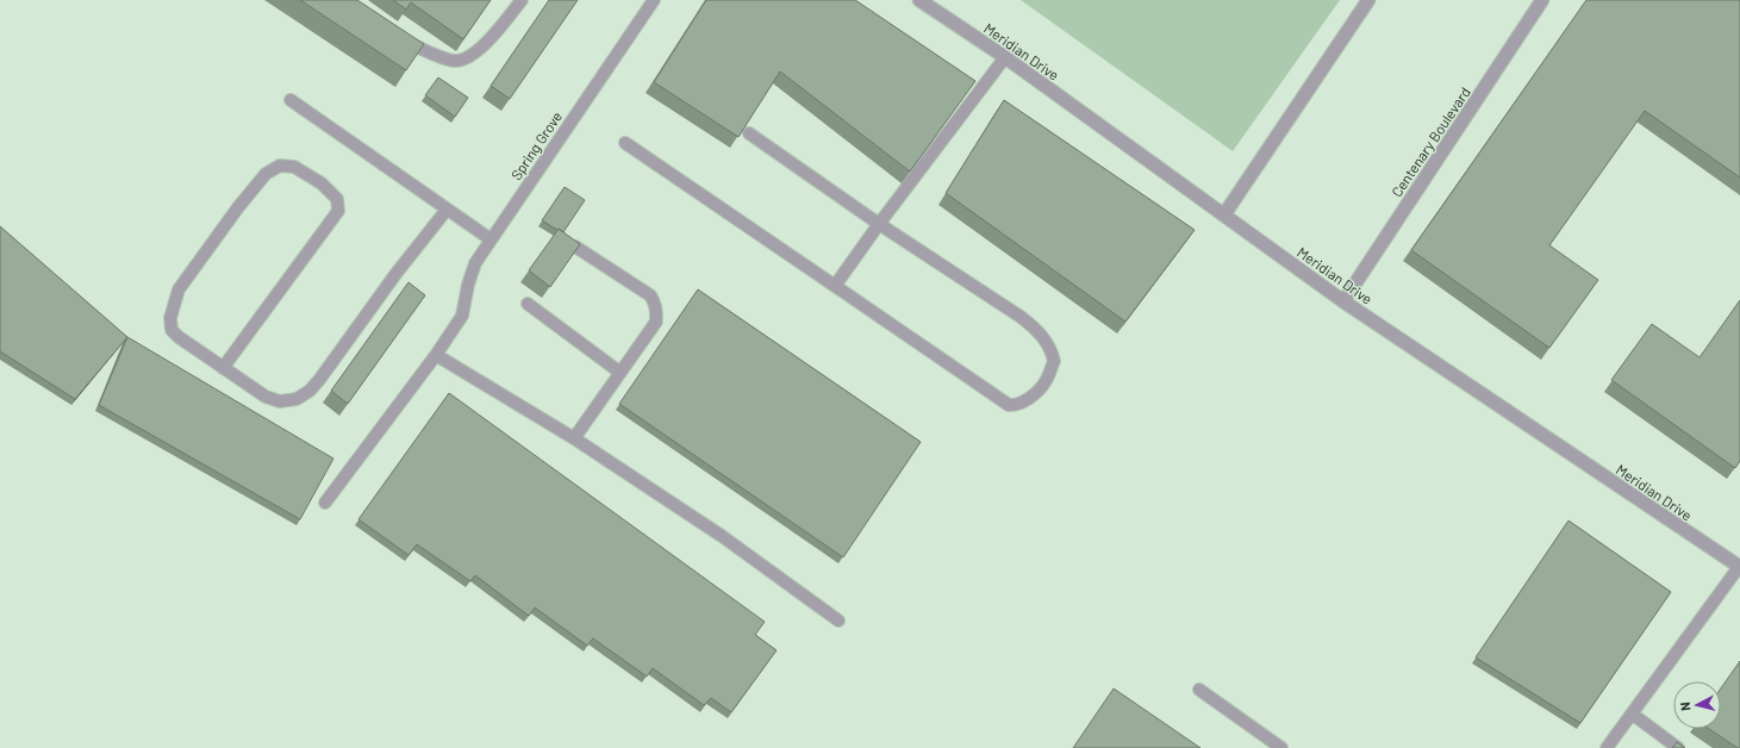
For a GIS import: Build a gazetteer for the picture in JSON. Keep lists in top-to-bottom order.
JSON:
{
  "streets": {
    "street": ["Meridian Drive", "Centenary Boulevard"],
    "lane": ["Spring Grove"]
  },
  "crossings": [
    ["Meridian Drive", "Centenary Boulevard"]
  ],
  "north": "left"
}
